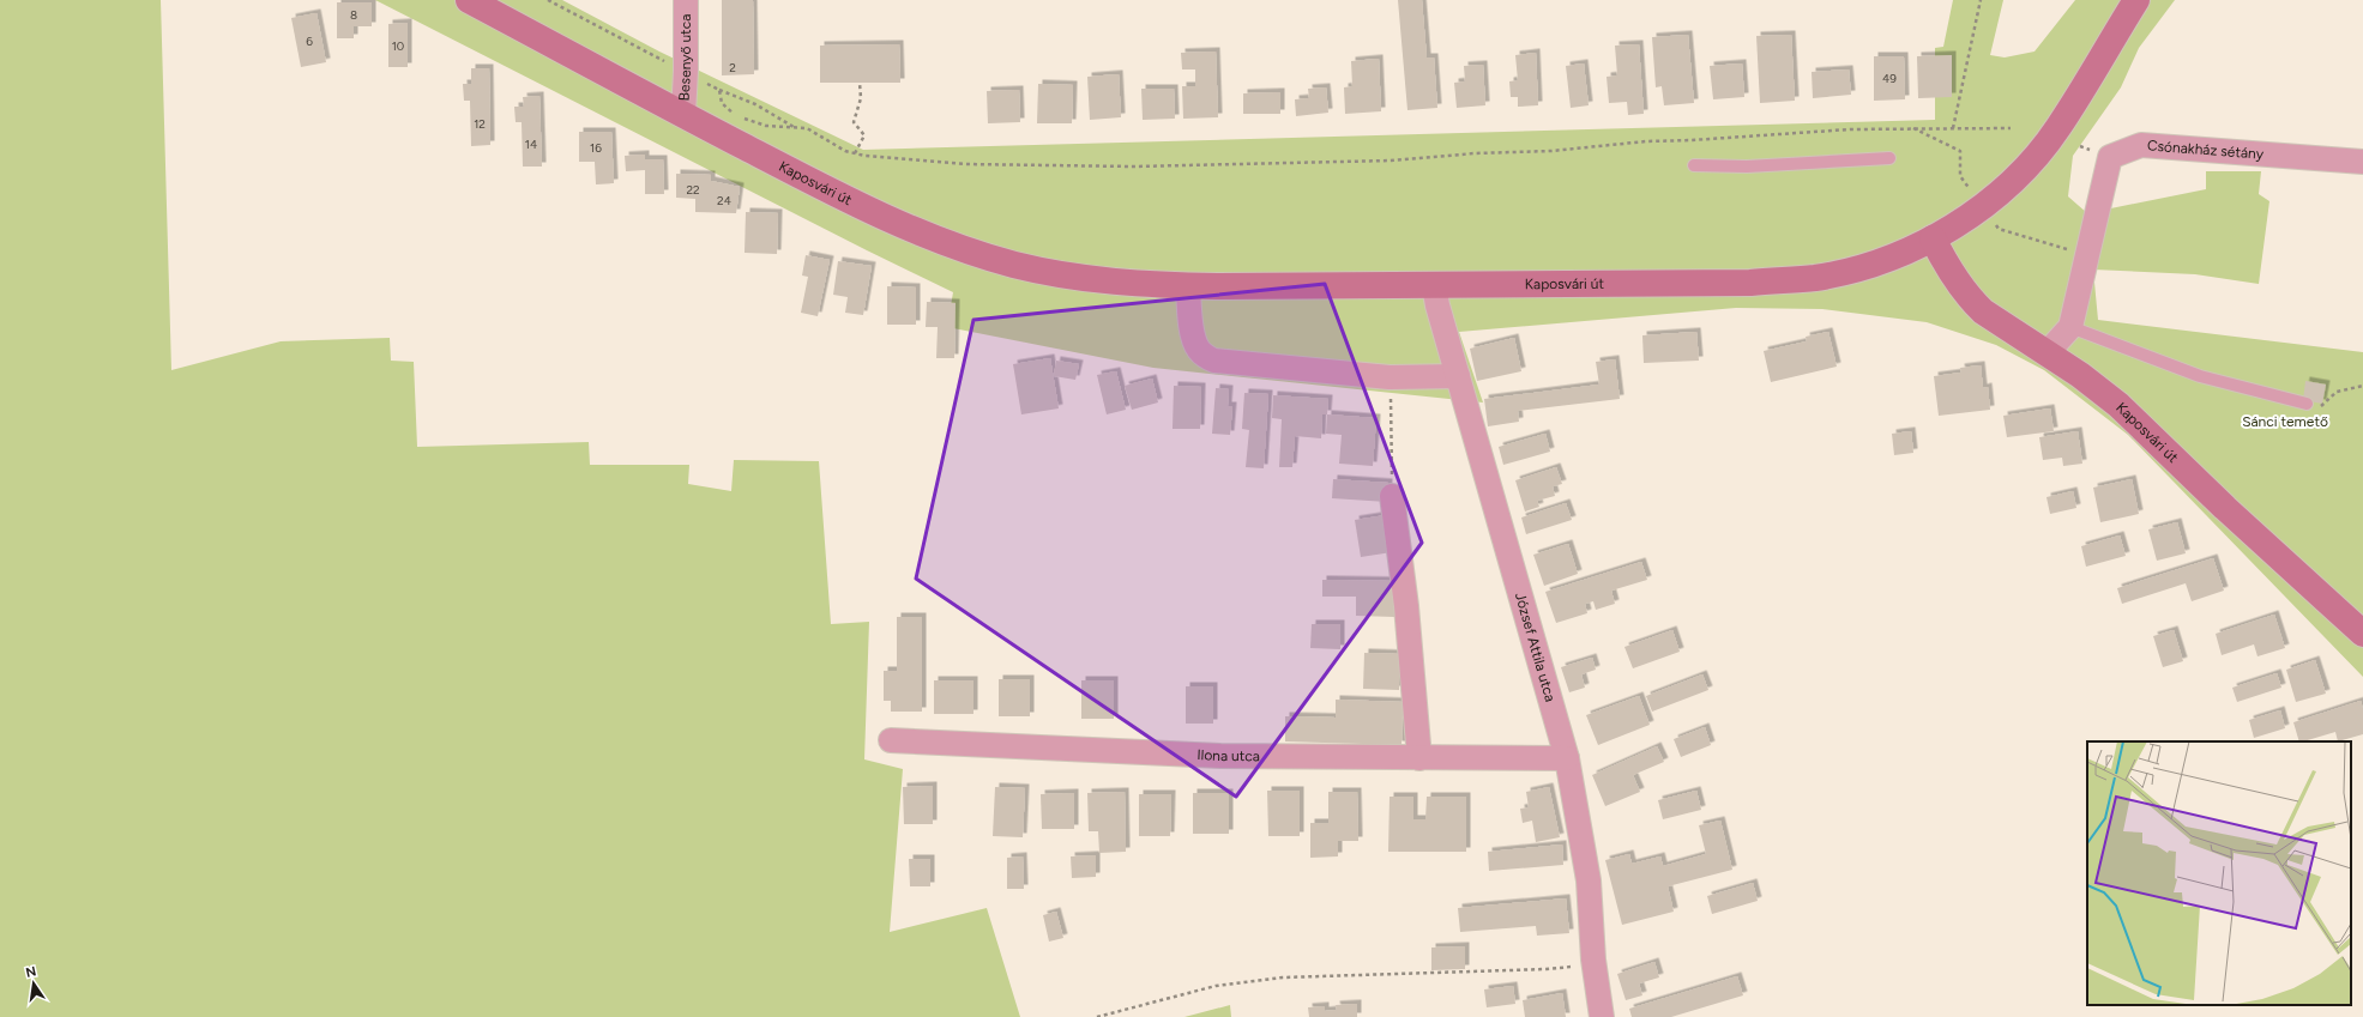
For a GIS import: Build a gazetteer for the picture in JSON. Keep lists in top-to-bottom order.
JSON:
{
  "streets": {
    "main road": ["Kaposvári út"],
    "street": [
      "Besenyő utca",
      "Csónakház sétány",
      "József Attila utca",
      "Ilona utca"
    ]
  },
  "crossings": [
    ["Besenyő utca", "Kaposvári út"],
    ["Kaposvári út", "József Attila utca"],
    ["József Attila utca", "Ilona utca"]
  ],
  "parks": ["Sánci temető"],
  "house_numbers": [
    "8",
    "6",
    "10",
    "2",
    "49",
    "12",
    "14",
    "16",
    "22",
    "24"
  ],
  "north": "top"
}
